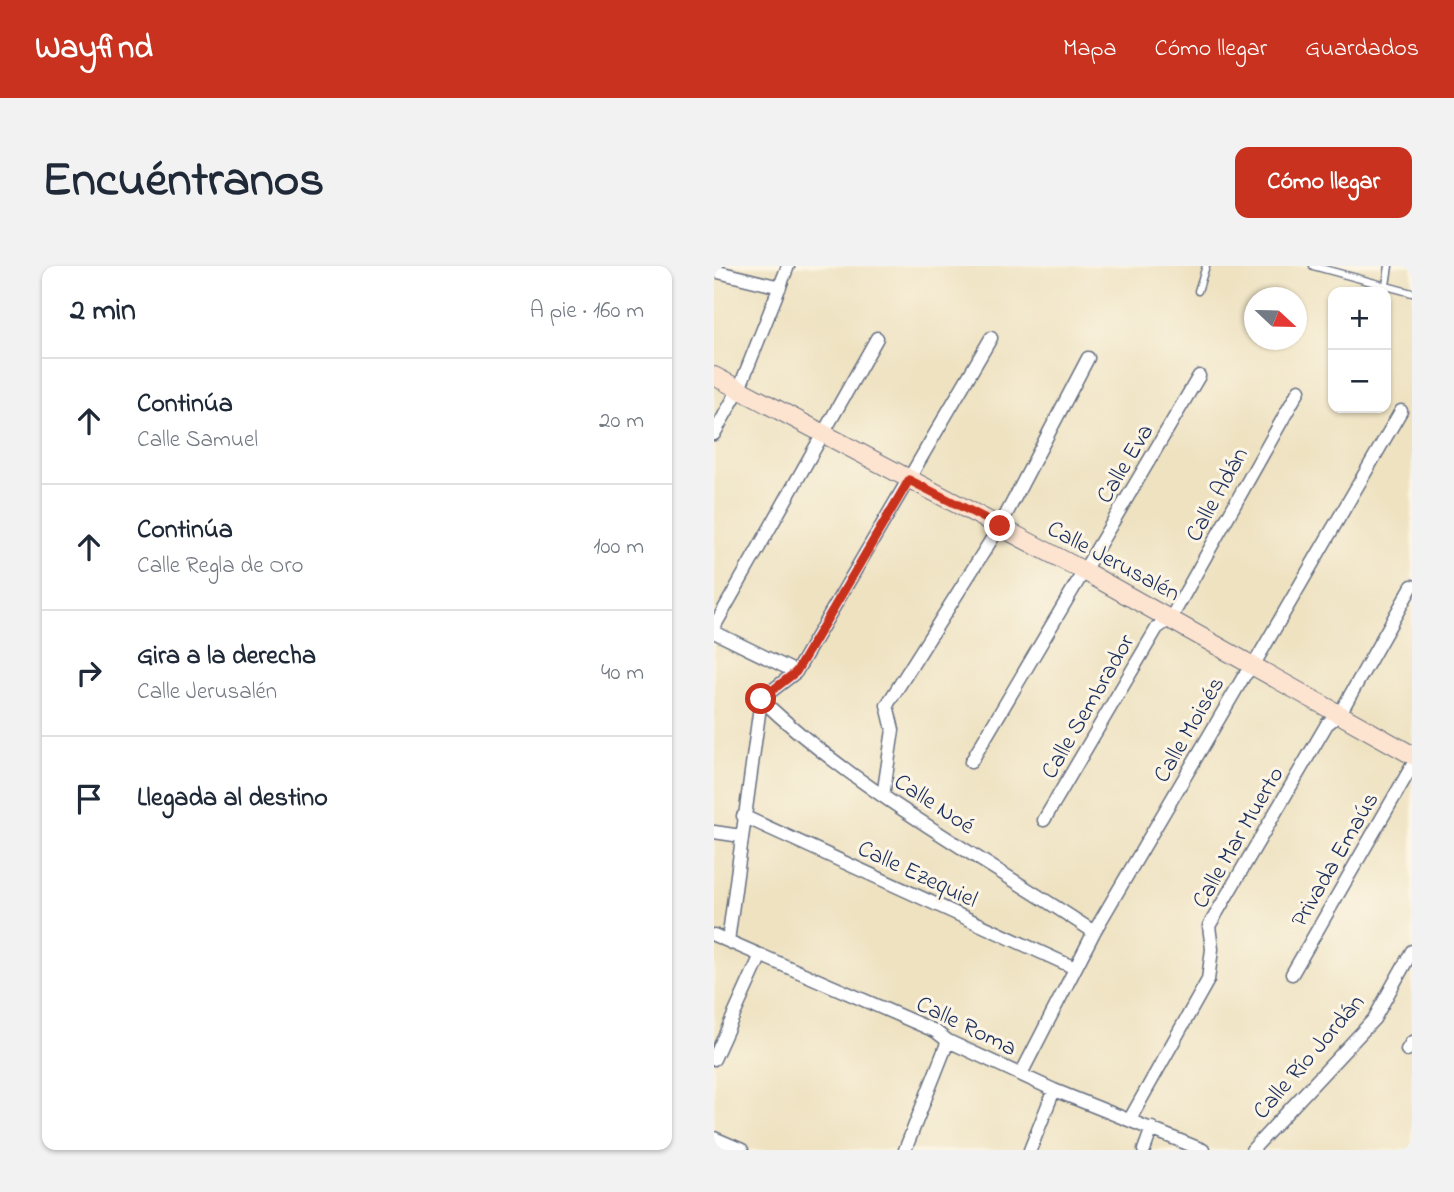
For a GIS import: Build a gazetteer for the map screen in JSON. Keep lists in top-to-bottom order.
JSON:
{
  "streets": {
    "street": [
      "Calle Eva",
      "Calle Adán",
      "Calle Jerusalén",
      "Calle Sembrador",
      "Calle Moisés",
      "Calle Noé",
      "Calle Mar Muerto",
      "Privada Emaús",
      "Calle Ezequiel",
      "Calle Roma",
      "Calle Río Jordán"
    ]
  },
  "crossings": [
    ["Calle Eva", "Calle Jerusalén"],
    ["Calle Adán", "Calle Jerusalén"],
    ["Calle Adán", "Calle Sembrador"],
    ["Calle Jerusalén", "Calle Sembrador"],
    ["Calle Jerusalén", "Calle Moisés"],
    ["Calle Jerusalén", "Calle Mar Muerto"],
    ["Calle Moisés", "Calle Noé"],
    ["Calle Moisés", "Calle Ezequiel"],
    ["Calle Moisés", "Calle Roma"],
    ["Calle Mar Muerto", "Calle Roma"]
  ],
  "north": "right",
  "page": {
    "header": "Wayfind",
    "nav": ["Mapa", "Cómo llegar", "Guardados"],
    "title": "Encuéntranos",
    "buttons": "Cómo llegar",
    "heading": ["2 min", "A pie · 160 m"],
    "map_buttons": ["+", "−"],
    "list": [
      ["Continúa", "Calle Samuel", "20 m"],
      ["Continúa", "Calle Regla de Oro", "100 m"],
      ["Gira a la derecha", "Calle Jerusalén", "40 m"],
      "Llegada al destino"
    ]
  }
}
